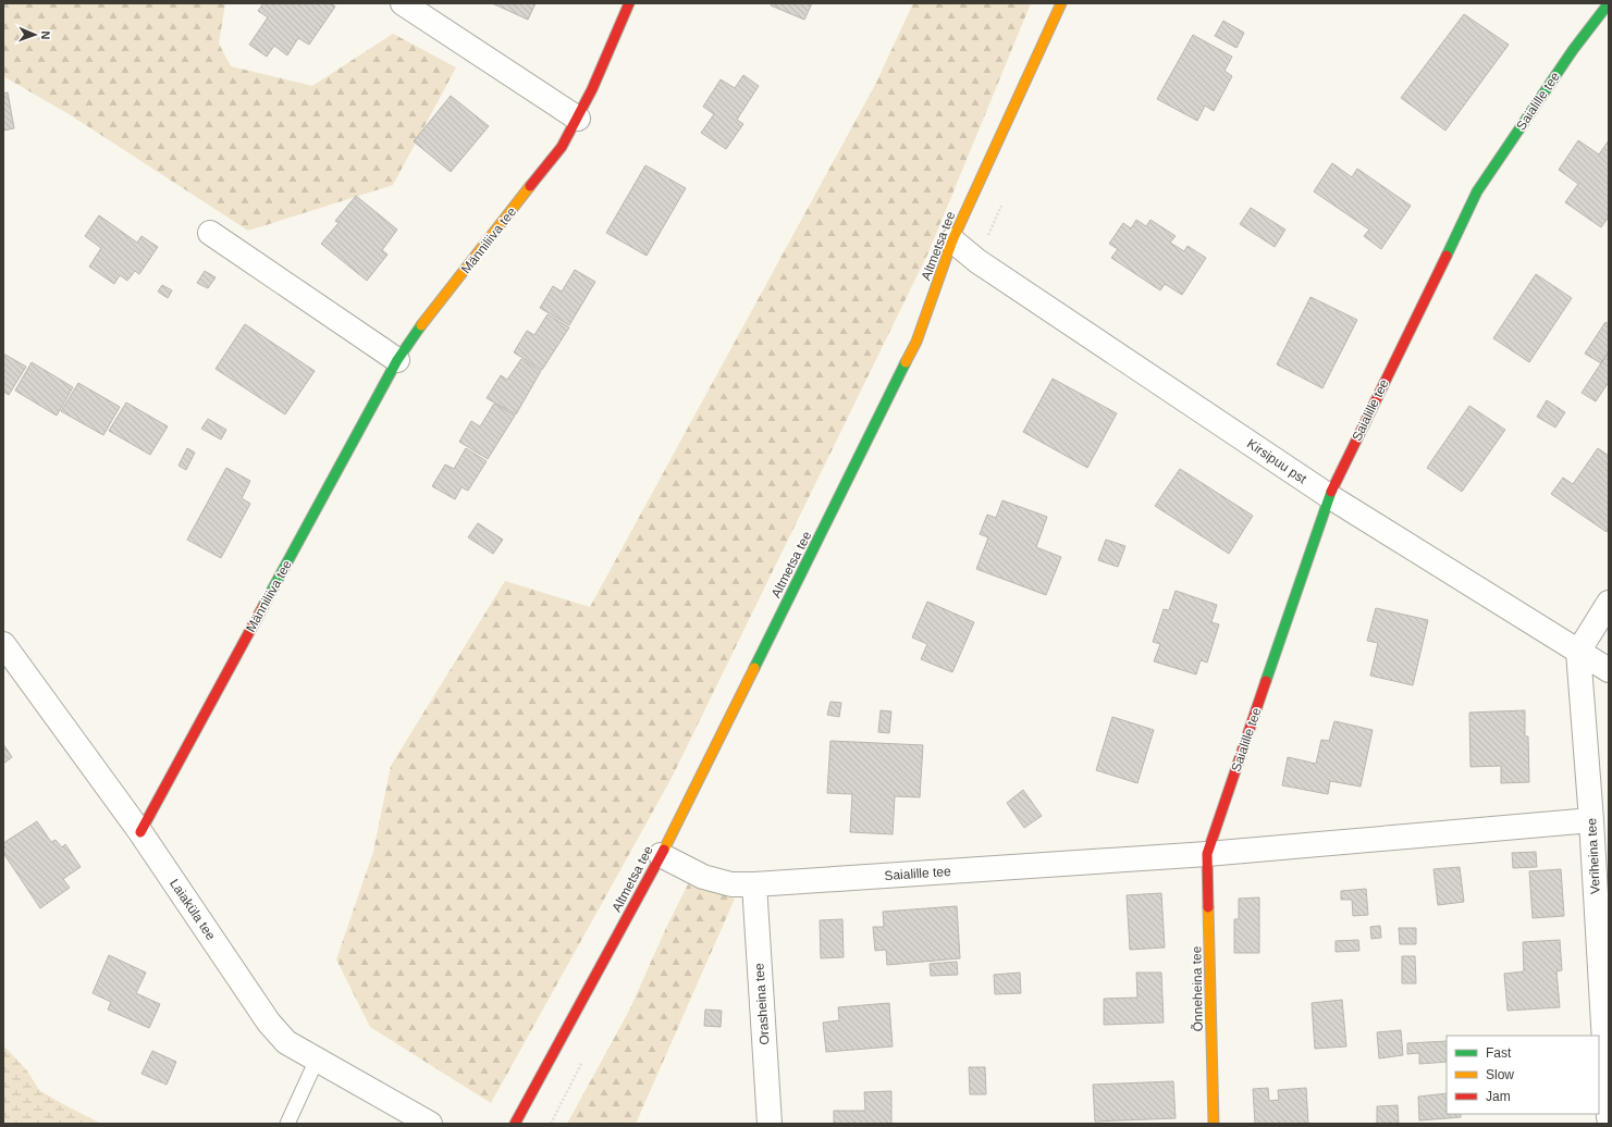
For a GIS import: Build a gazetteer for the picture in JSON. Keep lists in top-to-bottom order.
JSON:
{
  "streets": {
    "street": [
      "Saialille tee",
      "Männiliiva tee",
      "Altmetsa tee",
      "Kirsipuu pst",
      "Veriheina tee",
      "Laiaküla tee",
      "Õnneheina tee",
      "Orasheina tee"
    ]
  },
  "crossings": [
    ["Saialille tee", "Altmetsa tee"],
    ["Saialille tee", "Kirsipuu pst"],
    ["Saialille tee", "Veriheina tee"],
    ["Saialille tee", "Õnneheina tee"],
    ["Saialille tee", "Orasheina tee"],
    ["Männiliiva tee", "Laiaküla tee"],
    ["Altmetsa tee", "Kirsipuu pst"],
    ["Kirsipuu pst", "Veriheina tee"]
  ],
  "legend": ["Fast", "Slow", "Jam"],
  "north": "right"
}
